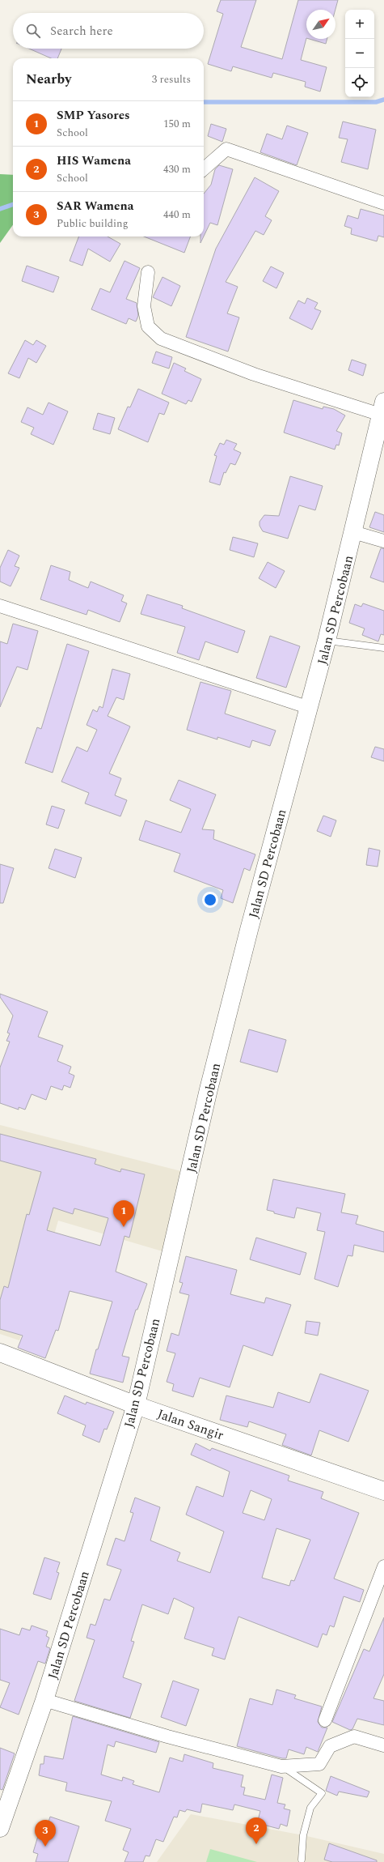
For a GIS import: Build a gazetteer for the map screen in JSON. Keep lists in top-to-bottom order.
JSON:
{
  "streets": {
    "street": ["Jalan SD Percobaan", "Jalan Sangir"]
  },
  "crossings": [
    ["Jalan SD Percobaan", "Jalan Sangir"]
  ],
  "north": "top right",
  "page": {
    "map_buttons": ["+", "−"],
    "search": "Search here",
    "heading": ["Nearby", "3 results"],
    "list": [
      {
        "mark": "1",
        "name": "SMP Yasores",
        "note": "School",
        "value": "150 m"
      },
      {
        "mark": "2",
        "name": "HIS Wamena",
        "note": "School",
        "value": "430 m"
      },
      {
        "mark": "3",
        "name": "SAR Wamena",
        "note": "Public building",
        "value": "440 m"
      }
    ],
    "pins": ["1", "2", "3"]
  }
}
